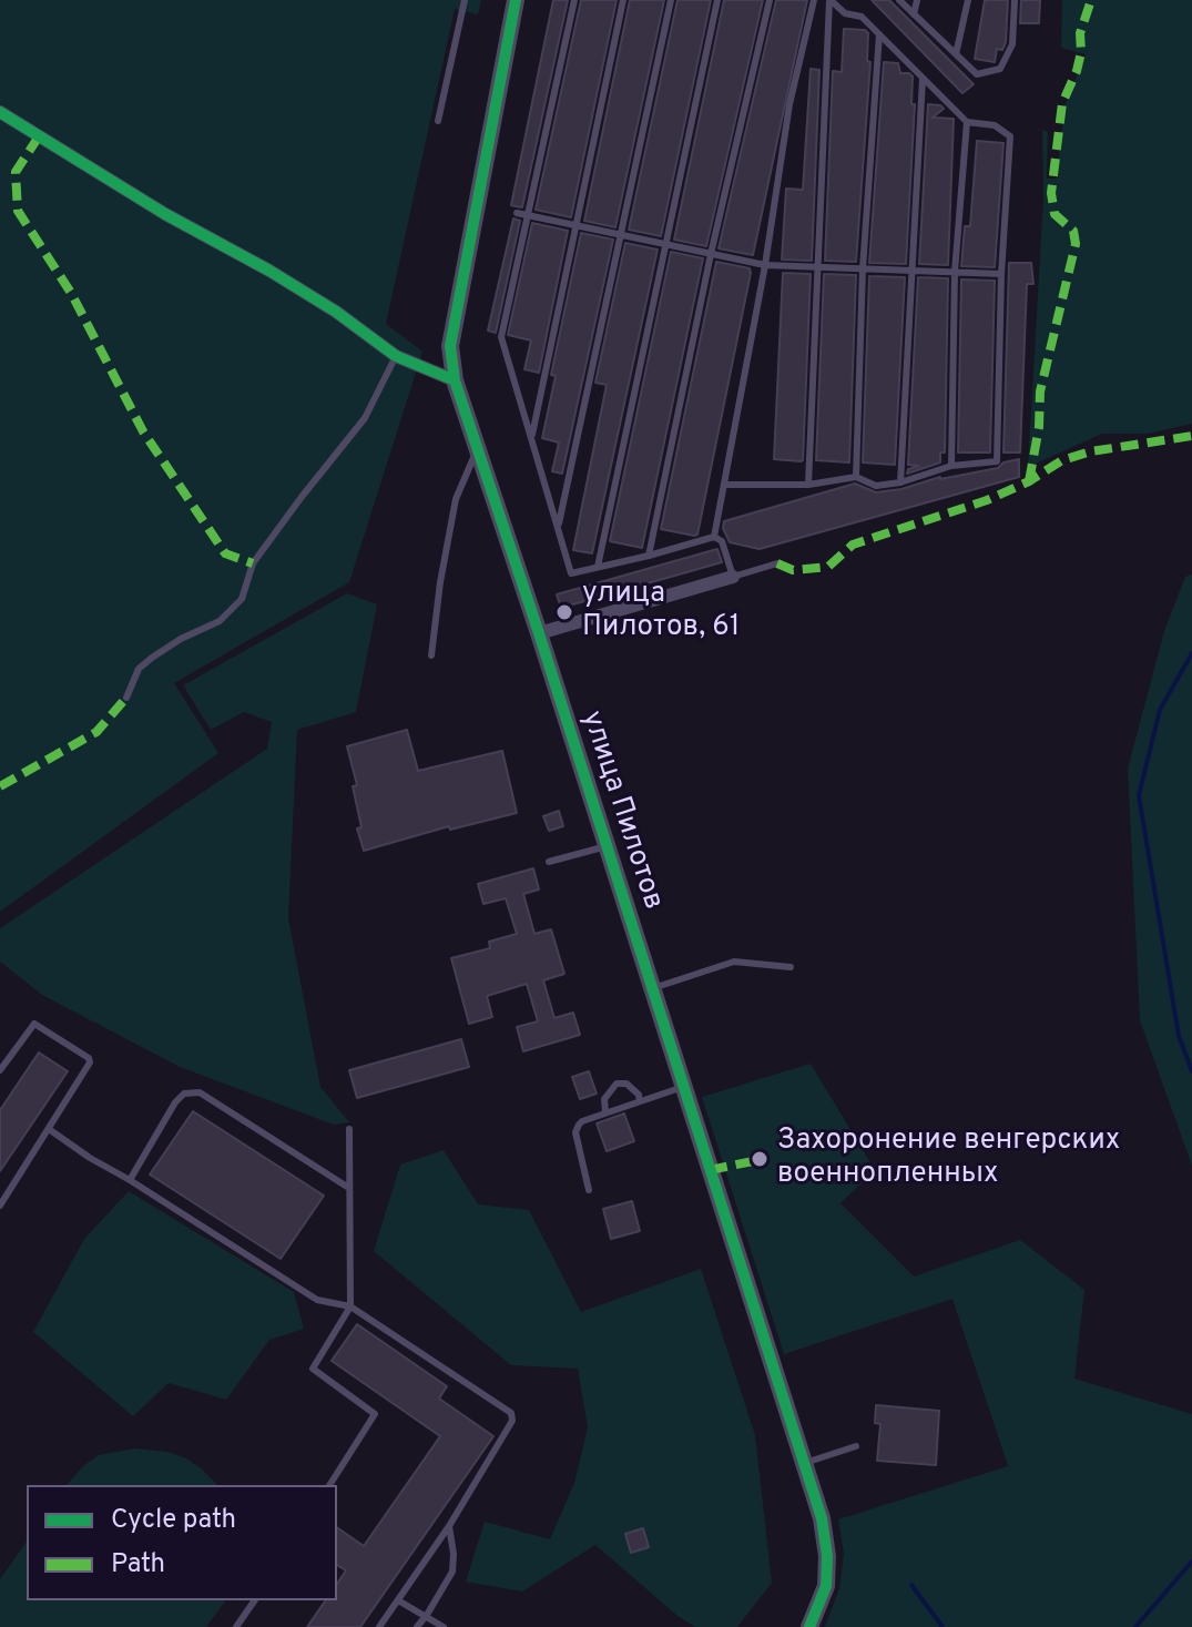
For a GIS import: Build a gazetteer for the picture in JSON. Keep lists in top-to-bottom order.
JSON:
{
  "streets": {
    "street": ["улица Пилотов"]
  },
  "places": ["улица Пилотов, 61", "Захоронение венгерских военнопленных"],
  "legend": ["Cycle path", "Path"]
}
